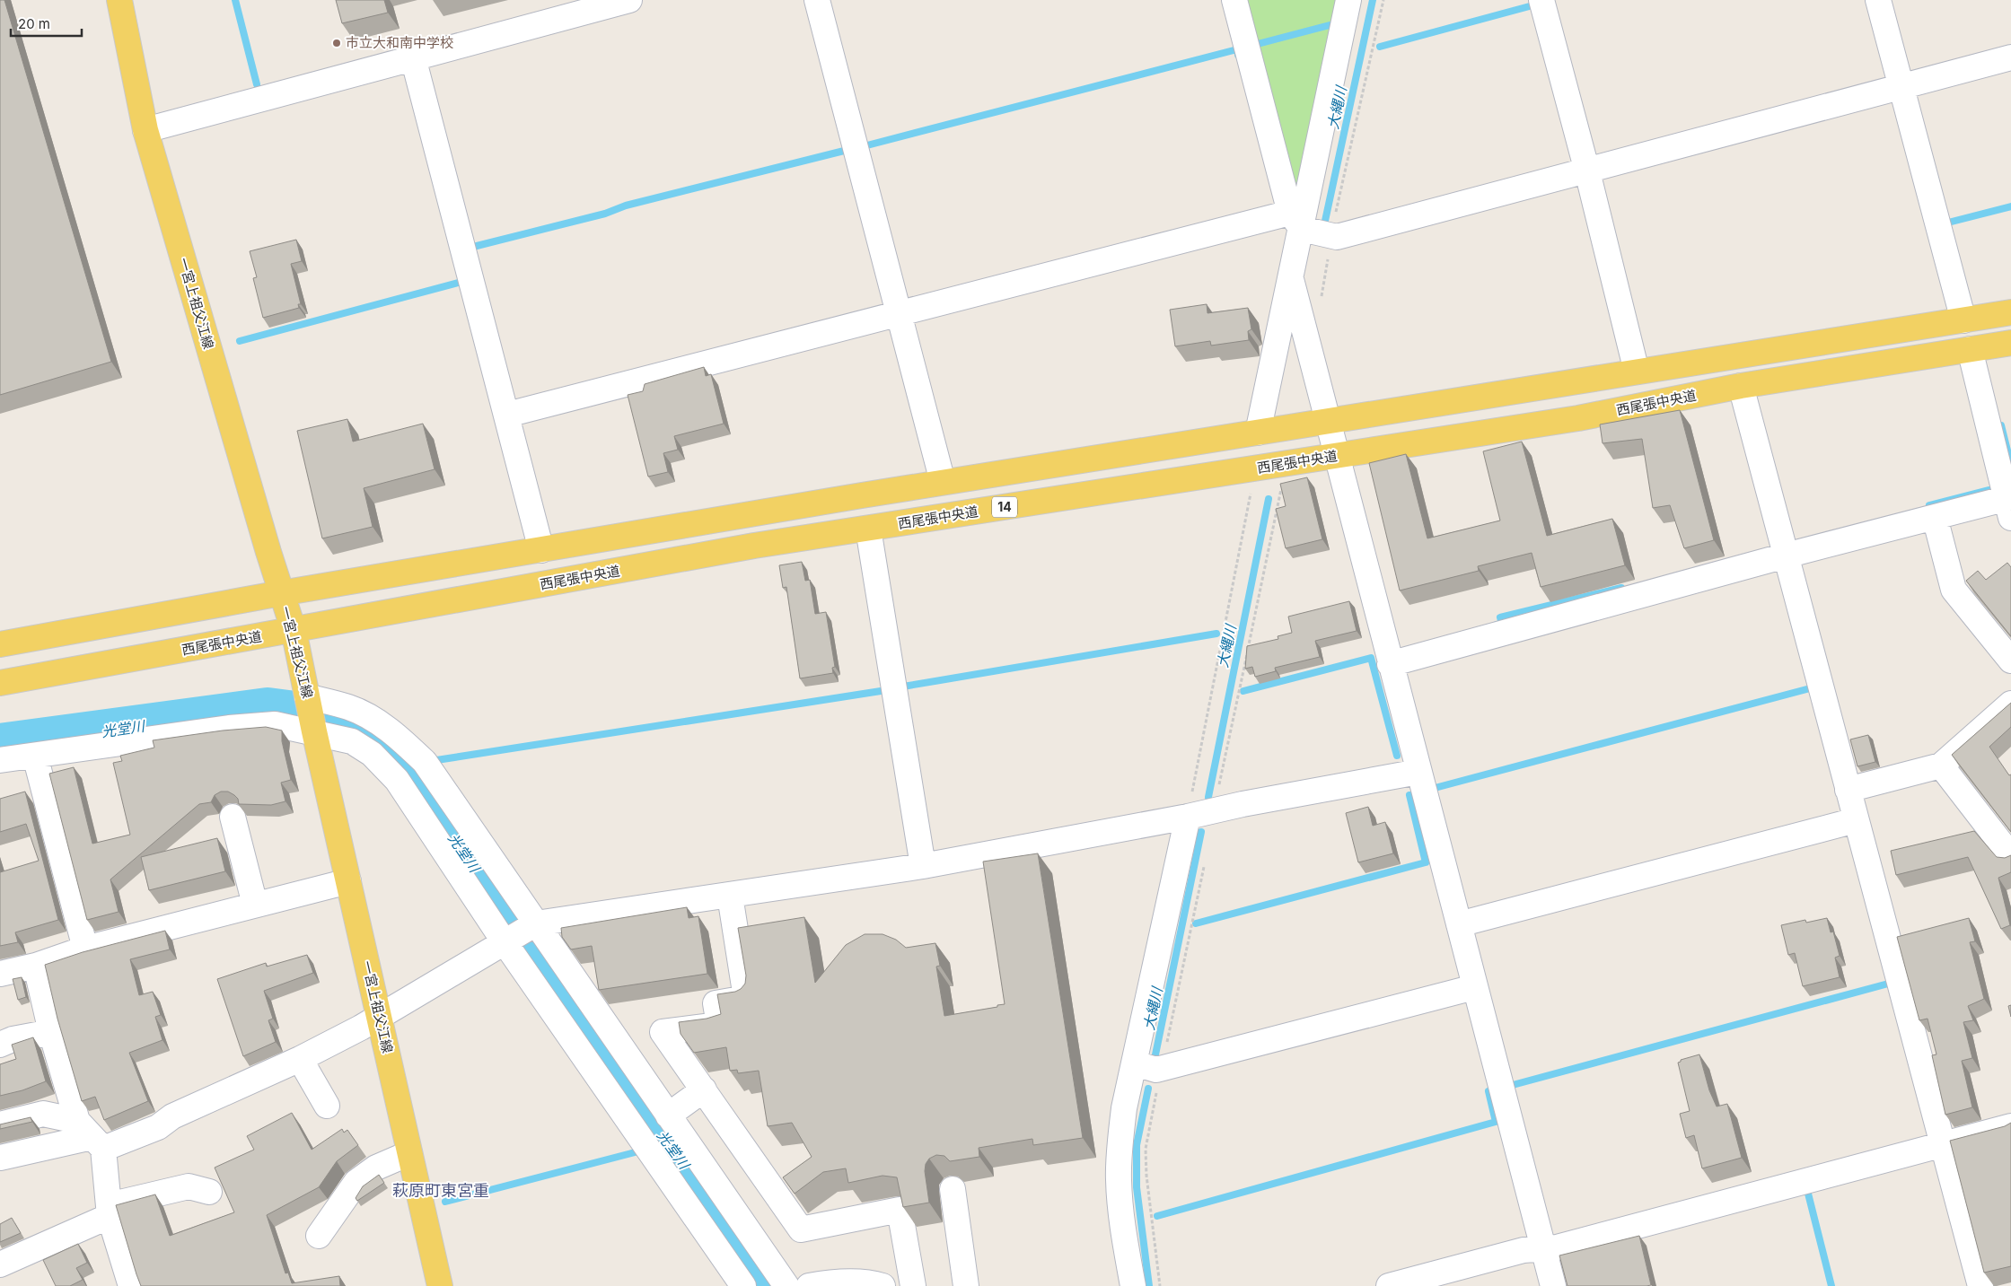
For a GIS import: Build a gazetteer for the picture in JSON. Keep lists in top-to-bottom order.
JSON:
{
  "streets": {
    "main road": ["一宮上祖父江線", "西尾張中央道", "14"]
  },
  "crossings": [
    ["一宮上祖父江線", "西尾張中央道"]
  ],
  "districts": ["萩原町東宮重"],
  "water": ["大縄川", "光堂川"],
  "places": ["市立大和南中学校"],
  "scale_bar": "20 m"
}
